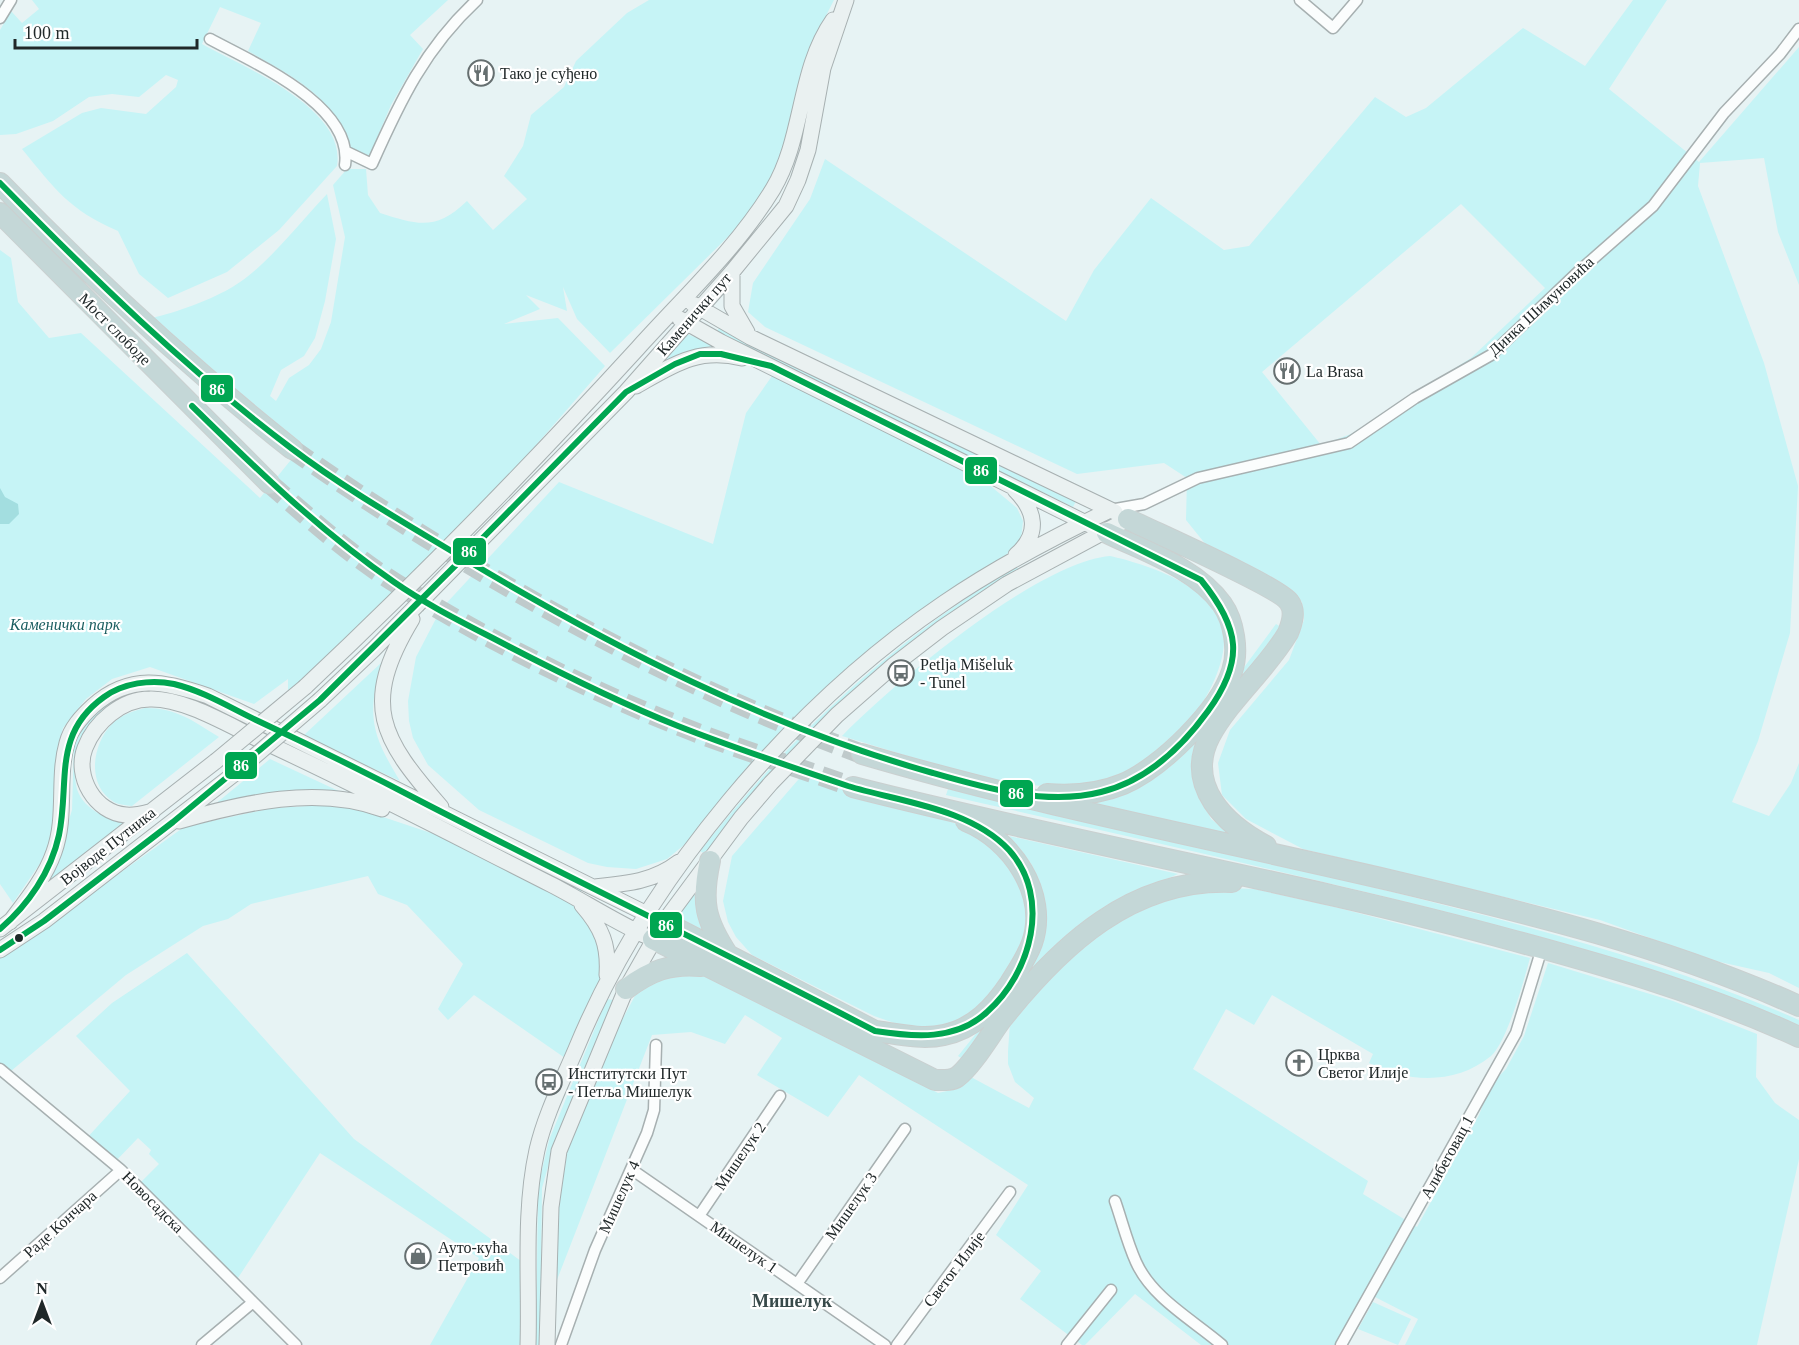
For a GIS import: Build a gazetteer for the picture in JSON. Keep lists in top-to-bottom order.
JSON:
{
  "streets": {
    "highway": ["Мост слободе"],
    "main road": ["Каменички пут", "Војводе Путника"],
    "street": [
      "Динка Шимуновића",
      "Мишелук 2",
      "Алибеговац 1",
      "Мишелук 4",
      "Новосадска",
      "Мишелук 3",
      "Раде Кончара",
      "Мишелук 1",
      "Светог Илије"
    ]
  },
  "crossings": [
    ["Каменички пут", "Војводе Путника"],
    ["Мишелук 2", "Мишелук 1"],
    ["Мишелук 4", "Мишелук 1"],
    ["Новосадска", "Раде Кончара"],
    ["Мишелук 3", "Мишелук 1"]
  ],
  "districts": ["Мишелук"],
  "parks": ["Каменички парк"],
  "places": {
    "restaurant": ["Тако је суђено", "La Brasa"],
    "bus stop": ["Petlja Mišeluk - Tunel", "Институтски Пут - Петља Мишелук"],
    "church": ["Црква Светог Илије"],
    "shop": ["Ауто-кућа Петровић"]
  },
  "lines": ["transit line 86"],
  "scale_bar": "100 m",
  "north": "top"
}
